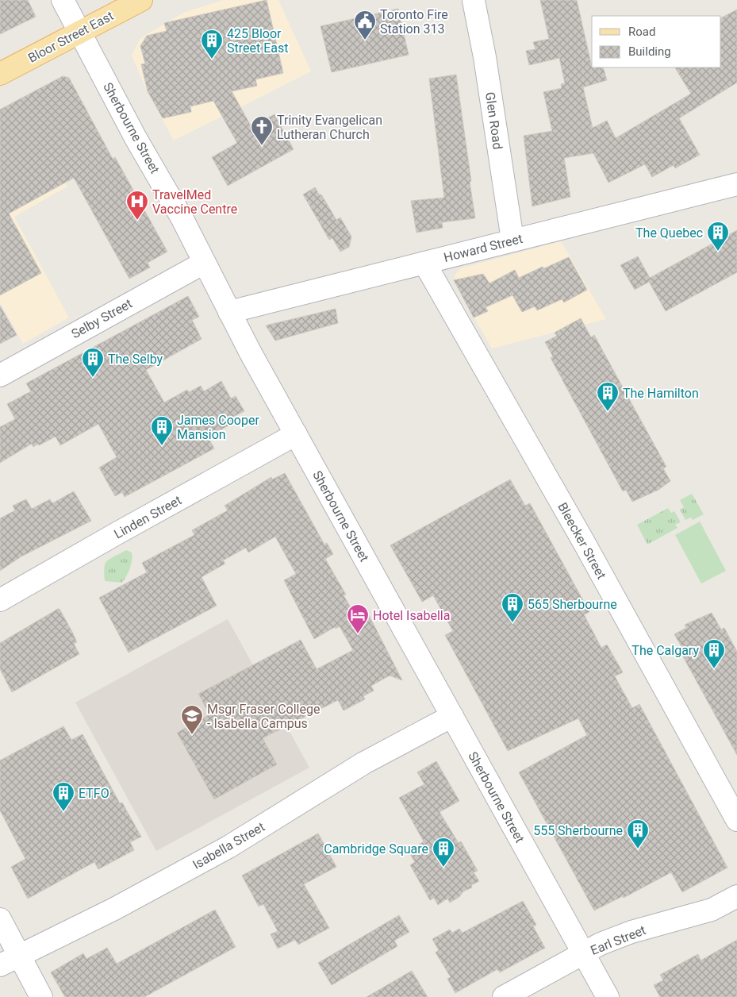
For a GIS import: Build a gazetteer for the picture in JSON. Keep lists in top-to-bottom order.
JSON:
{
  "streets": {
    "main road": ["Bloor Street East"],
    "street": [
      "Glen Road",
      "Sherbourne Street",
      "Howard Street",
      "Selby Street",
      "Linden Street",
      "Bleecker Street",
      "Isabella Street",
      "Earl Street"
    ]
  },
  "crossings": [
    ["Bloor Street East", "Sherbourne Street"],
    ["Glen Road", "Howard Street"],
    ["Sherbourne Street", "Howard Street"],
    ["Sherbourne Street", "Selby Street"],
    ["Sherbourne Street", "Linden Street"],
    ["Sherbourne Street", "Isabella Street"],
    ["Sherbourne Street", "Earl Street"],
    ["Howard Street", "Bleecker Street"]
  ],
  "places": {
    "public building": ["Toronto Fire Station 313"],
    "building": [
      "425 Bloor Street East",
      "The Quebec",
      "The Selby",
      "The Hamilton",
      "James Cooper Mansion",
      "565 Sherbourne",
      "The Calgary",
      "ETFO",
      "555 Sherbourne",
      "Cambridge Square"
    ],
    "church": ["Trinity Evangelican Lutheran Church"],
    "hospital": ["TravelMed Vaccine Centre"],
    "hotel": ["Hotel Isabella"],
    "school or university": ["Msgr Fraser College - Isabella Campus"]
  },
  "legend": ["Road", "Building"]
}
